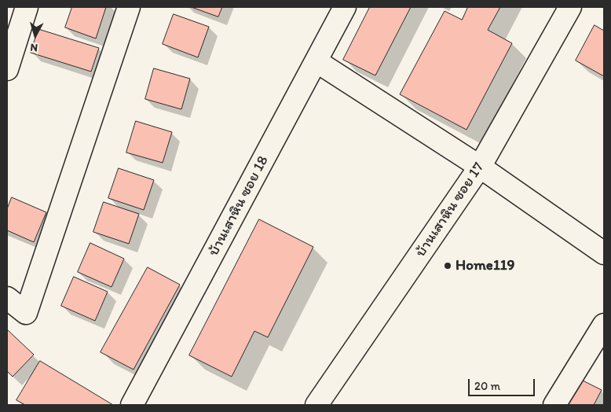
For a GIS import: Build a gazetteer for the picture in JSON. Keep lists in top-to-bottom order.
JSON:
{
  "streets": {
    "street": ["บ้านเสาหิน ซอย 18", "บ้านเสาหิน ซอย 17"]
  },
  "places": ["Home119"],
  "scale_bar": "20 m",
  "north": "bottom"
}
